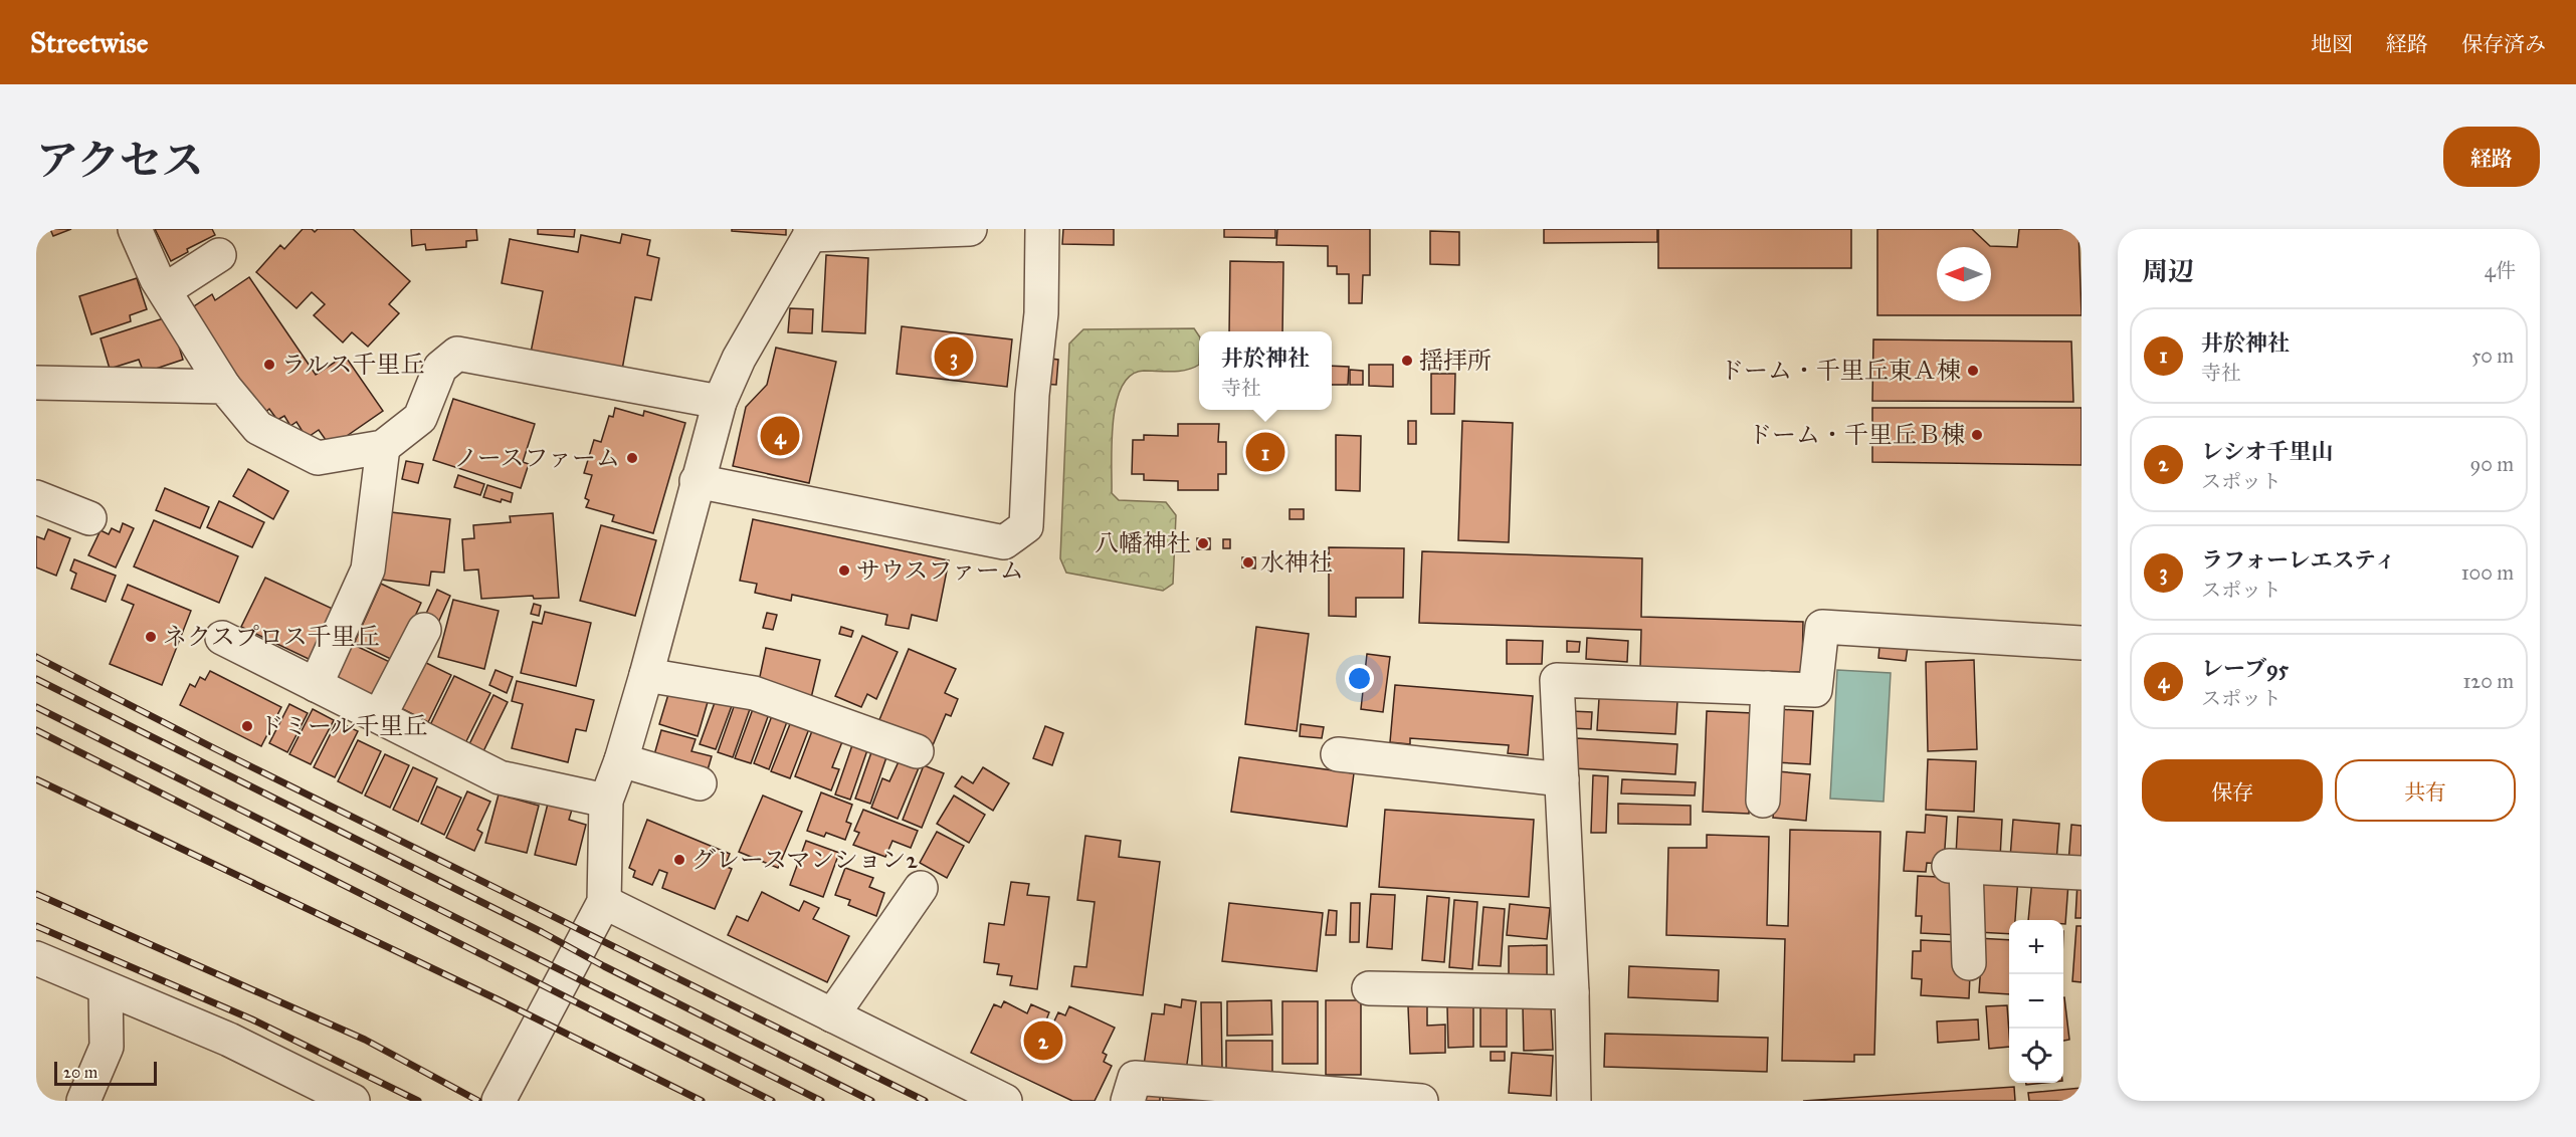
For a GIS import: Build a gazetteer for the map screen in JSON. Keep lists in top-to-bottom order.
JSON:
{
  "places": [
    "揺拝所",
    "ラルス千里丘",
    "ドーム・千里丘東Ａ棟",
    "ドーム・千里丘Ｂ棟",
    "ノースファーム",
    "八幡神社",
    "水神社",
    "サウスファーム",
    "ネクスプロス千里丘",
    "ドミール千里丘",
    "グレースマンション2"
  ],
  "scale_bar": "20 m",
  "north": "left",
  "page": {
    "header": "Streetwise",
    "nav": ["地図", "経路", "保存済み"],
    "title": "アクセス",
    "buttons": [
      "経路",
      ["保存", "共有"]
    ],
    "heading": ["周辺", "4件"],
    "list": [
      {
        "mark": "1",
        "name": "井於神社",
        "note": "寺社",
        "value": "50 m"
      },
      {
        "mark": "2",
        "name": "レシオ千里山",
        "note": "スポット",
        "value": "90 m"
      },
      {
        "mark": "3",
        "name": "ラフォーレエスティ",
        "note": "スポット",
        "value": "100 m"
      },
      {
        "mark": "4",
        "name": "レーブ95",
        "note": "スポット",
        "value": "120 m"
      }
    ],
    "popup": ["井於神社", "寺社"],
    "pins": [
      "3",
      "4",
      "1",
      "2"
    ],
    "map_buttons": ["+", "−"],
    "scale": "20 m"
  }
}
